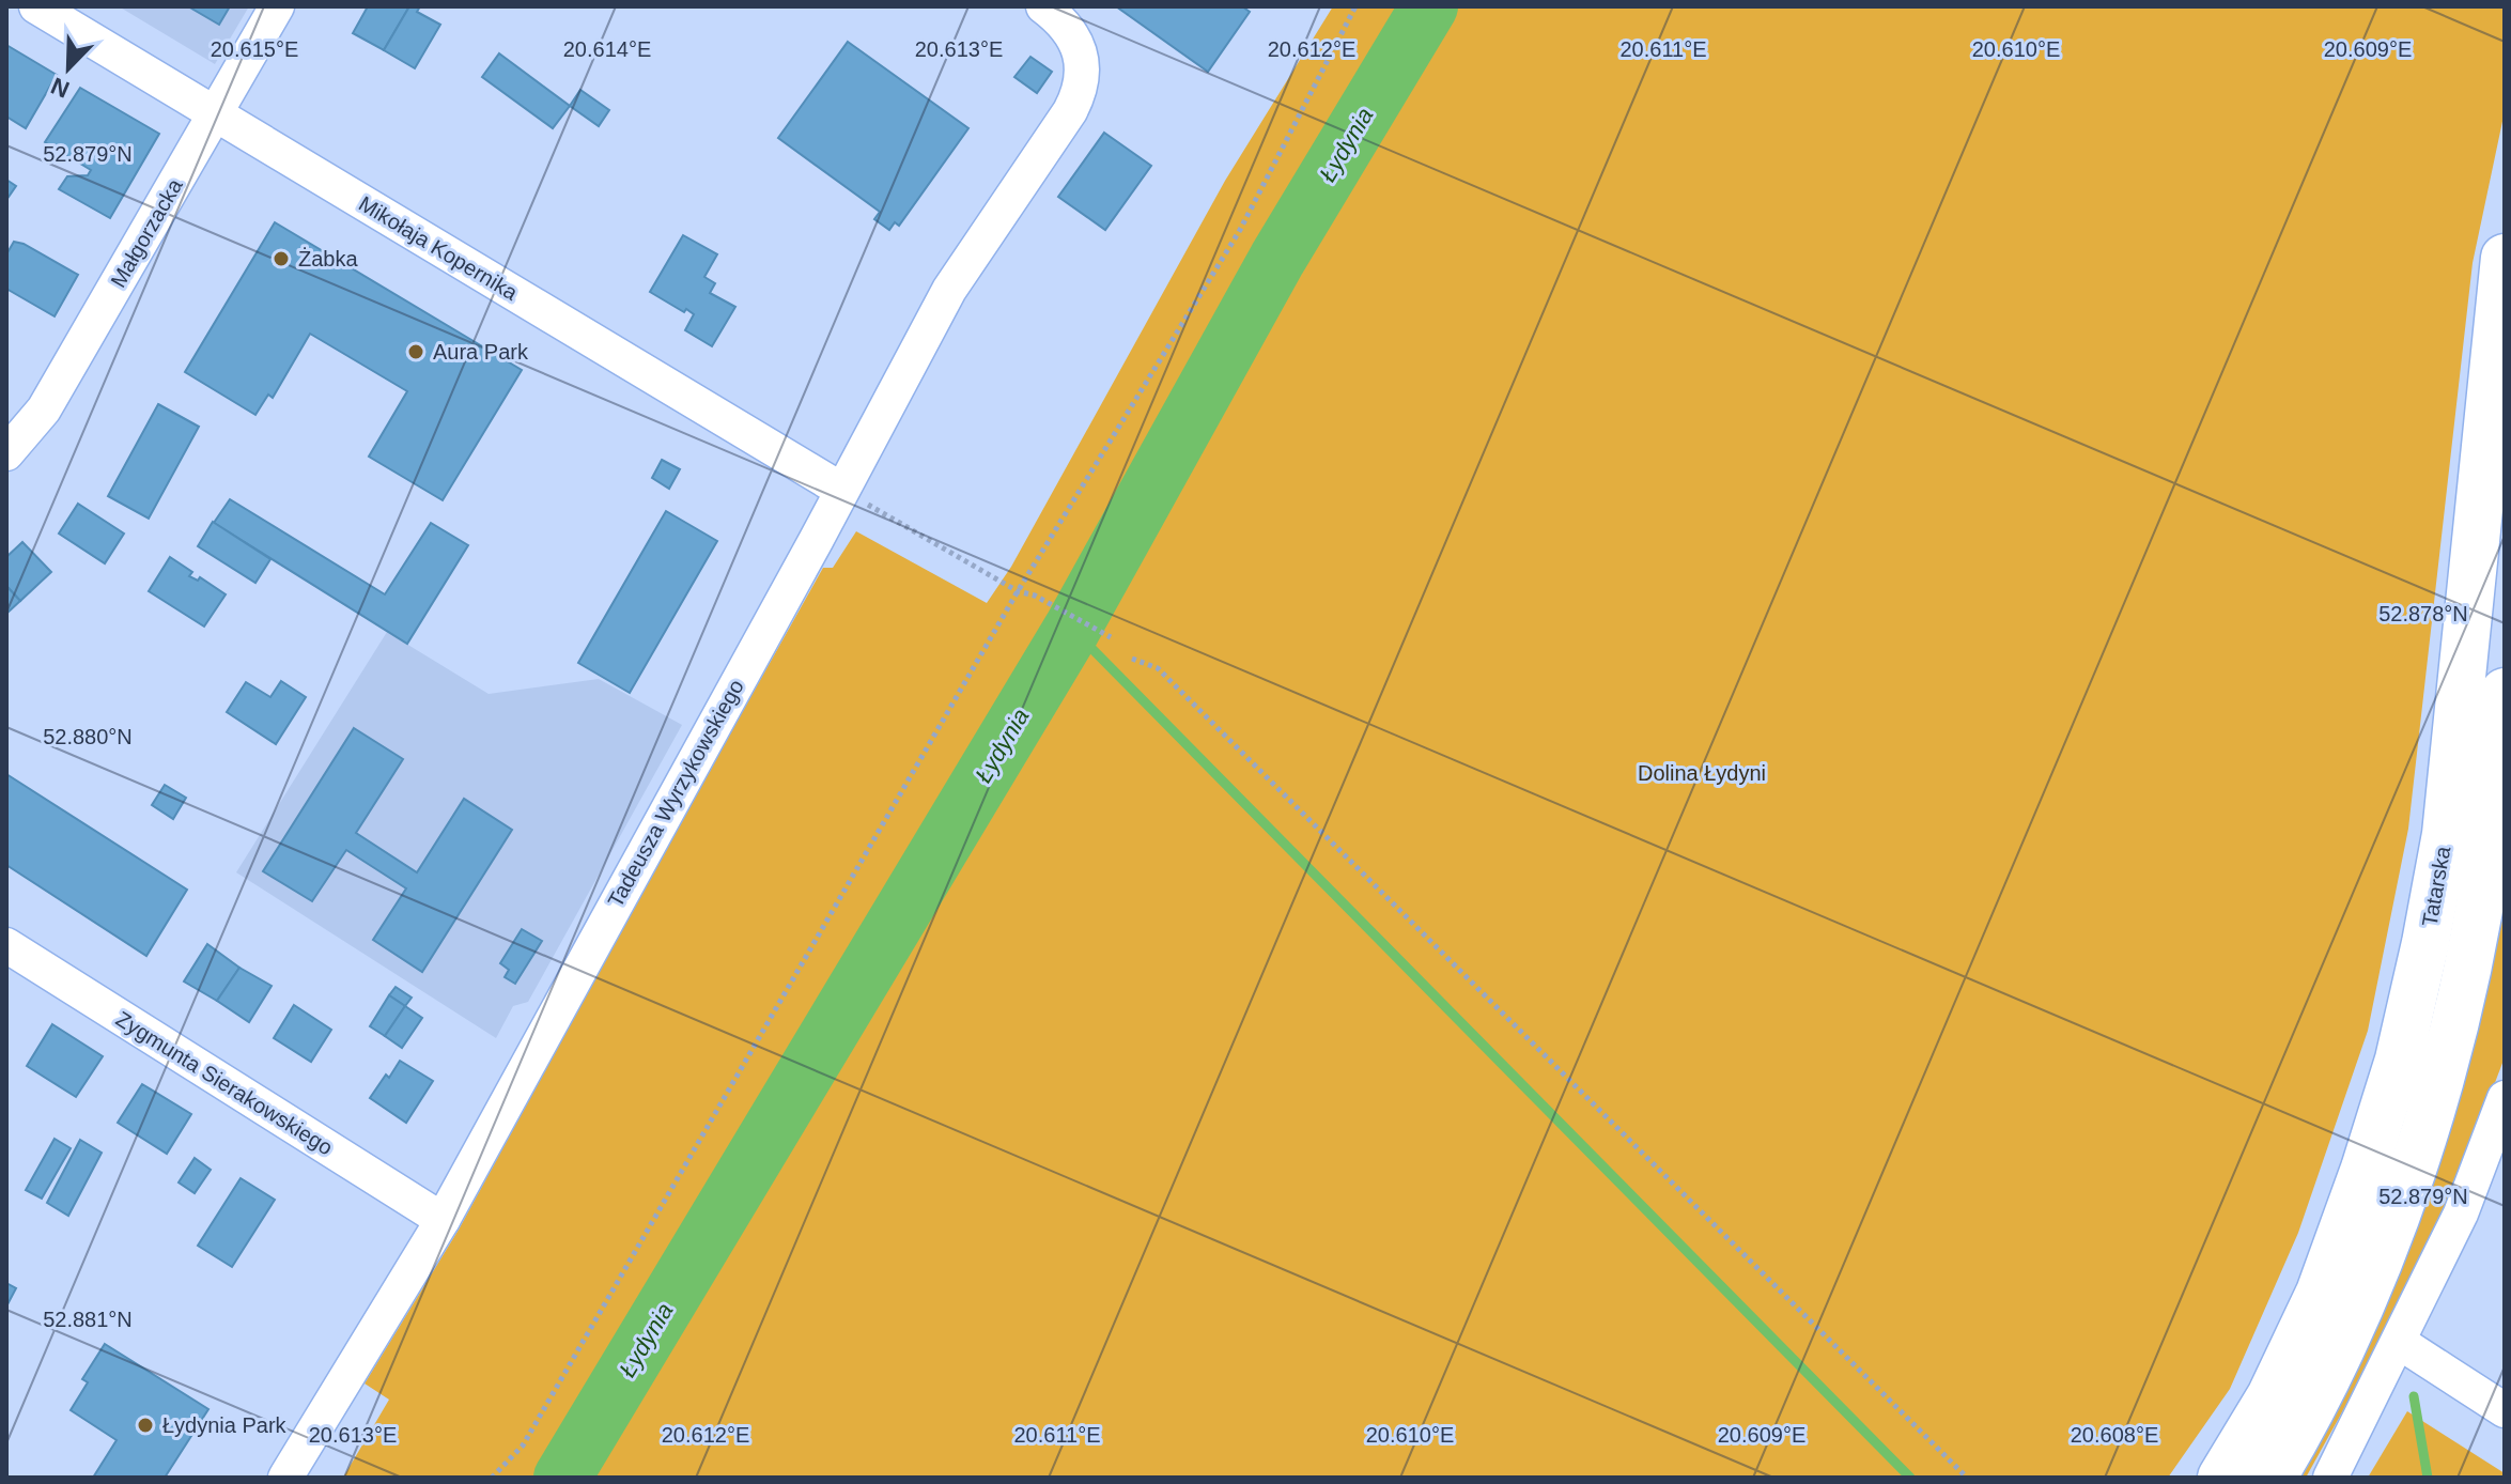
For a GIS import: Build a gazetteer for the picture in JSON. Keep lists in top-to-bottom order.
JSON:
{
  "streets": {
    "main road": ["Tatarska"],
    "street": [
      "Małgorzacka",
      "Mikołaja Kopernika",
      "Tadeusza Wyrzykowskiego",
      "Zygmunta Sierakowskiego"
    ]
  },
  "crossings": [
    ["Małgorzacka", "Mikołaja Kopernika"],
    ["Mikołaja Kopernika", "Tadeusza Wyrzykowskiego"],
    ["Tadeusza Wyrzykowskiego", "Zygmunta Sierakowskiego"]
  ],
  "water": ["Łydynia"],
  "parks": ["Dolina Łydyni"],
  "places": ["Żabka", "Aura Park", "Łydynia Park"],
  "north": "bottom left",
  "coordinates": [
    "20.614°E",
    "20.613°E",
    "20.612°E",
    "20.611°E",
    "20.610°E",
    "20.609°E",
    "20.615°E",
    "52.879°N",
    "52.878°N",
    "52.880°N",
    "52.881°N",
    "20.608°E"
  ]
}
